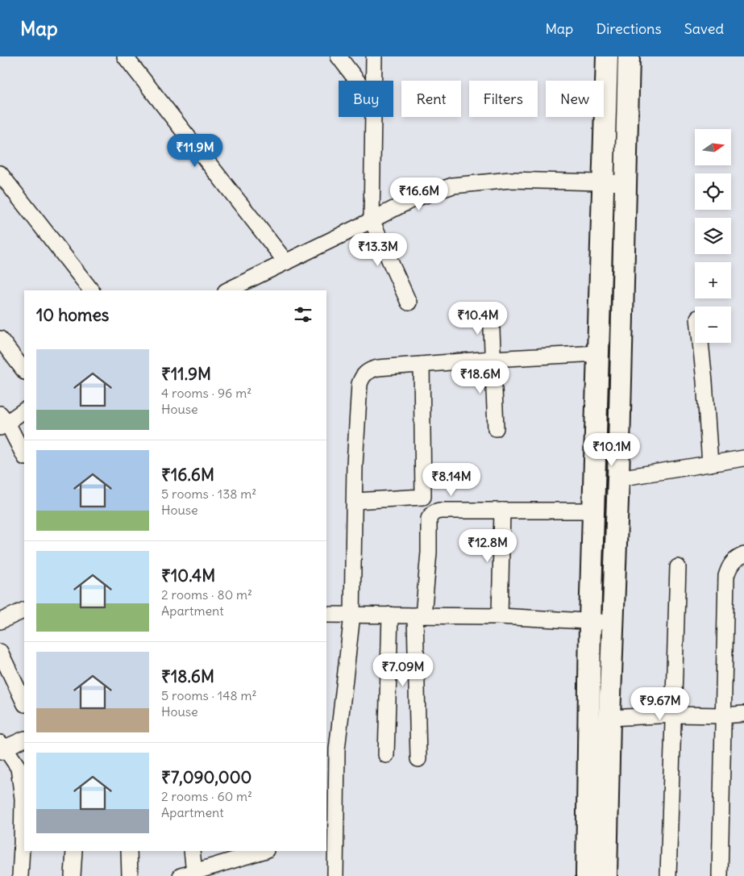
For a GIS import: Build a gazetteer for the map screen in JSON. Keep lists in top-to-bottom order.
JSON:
{
  "north": "right",
  "page": {
    "header": "Map",
    "nav": ["Map", "Directions", "Saved"],
    "chip": [
      "Buy",
      "Rent",
      "Filters",
      "New"
    ],
    "map_buttons": ["+", "−"],
    "price": [
      "₹11.9M",
      "₹16.6M",
      "₹13.3M",
      "₹10.4M",
      "₹18.6M",
      "₹10.1M",
      "₹8.14M",
      "₹12.8M",
      "₹7.09M",
      "₹9.67M"
    ],
    "heading": "10 homes",
    "list": [
      {
        "name": "₹11.9M",
        "note": "4 rooms · 96 m² · House"
      },
      {
        "name": "₹16.6M",
        "note": "5 rooms · 138 m² · House"
      },
      {
        "name": "₹10.4M",
        "note": "2 rooms · 80 m² · Apartment"
      },
      {
        "name": "₹18.6M",
        "note": "5 rooms · 148 m² · House"
      },
      {
        "name": "₹7,090,000",
        "note": "2 rooms · 60 m² · Apartment"
      }
    ]
  }
}
